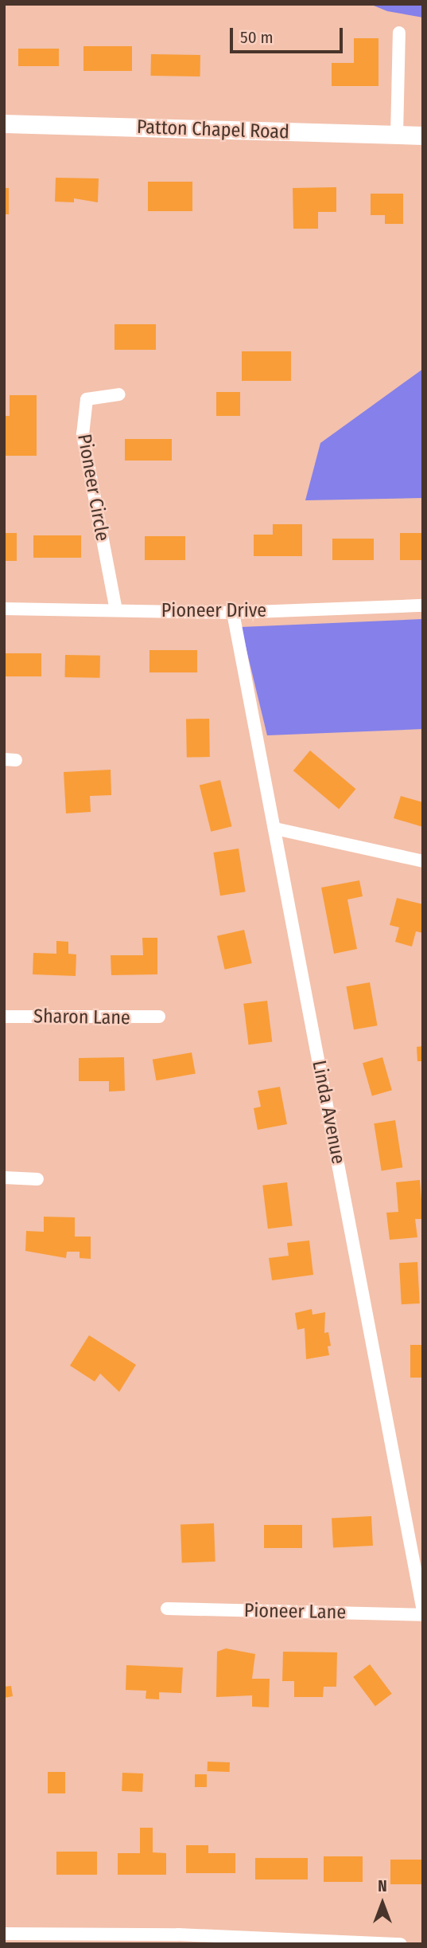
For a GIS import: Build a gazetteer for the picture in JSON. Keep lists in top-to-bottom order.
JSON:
{
  "streets": {
    "street": [
      "Patton Chapel Road",
      "Pioneer Circle",
      "Pioneer Drive",
      "Sharon Lane",
      "Linda Avenue",
      "Pioneer Lane"
    ]
  },
  "crossings": [
    ["Pioneer Circle", "Pioneer Drive"],
    ["Pioneer Drive", "Linda Avenue"],
    ["Linda Avenue", "Pioneer Lane"]
  ],
  "scale_bar": "50 m",
  "north": "top"
}
